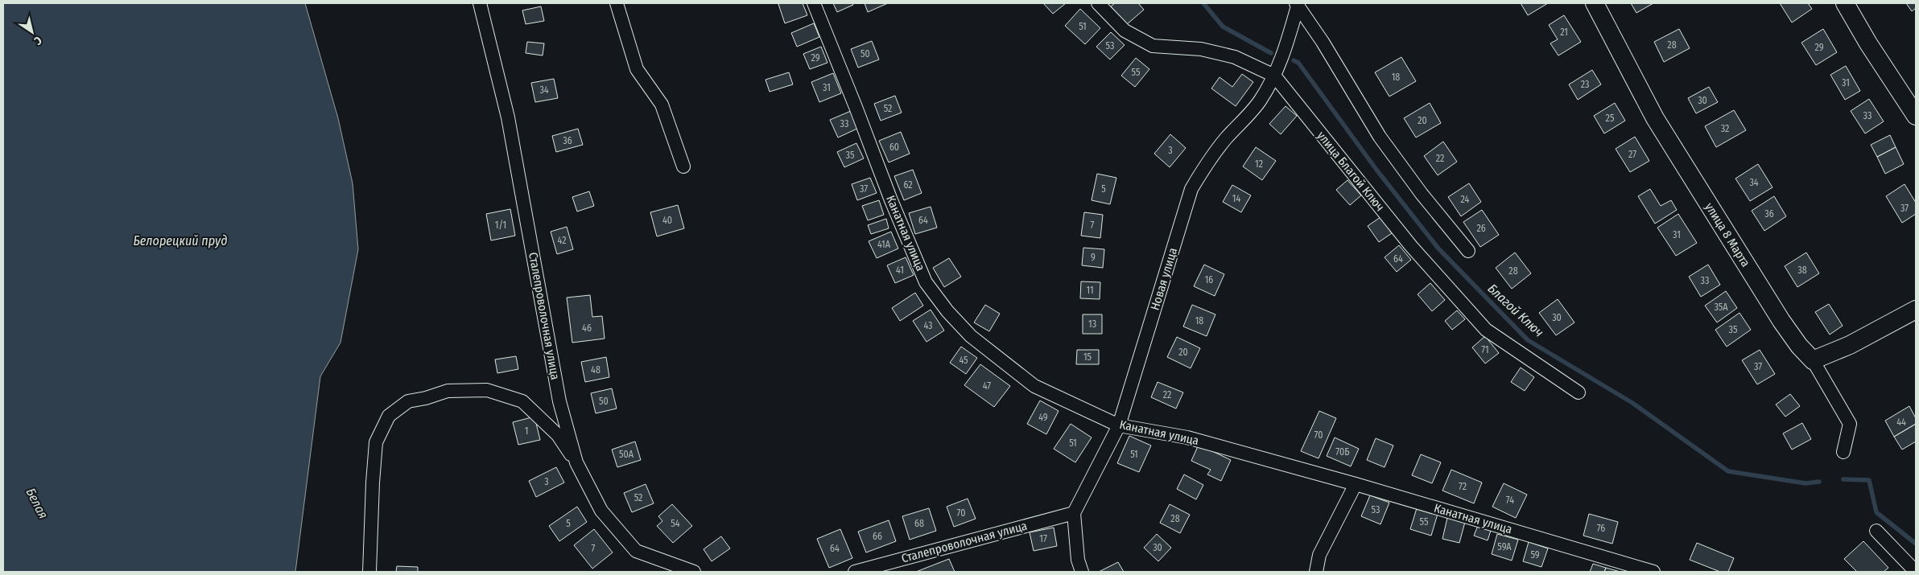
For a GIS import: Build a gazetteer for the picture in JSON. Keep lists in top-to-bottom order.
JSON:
{
  "streets": {
    "street": [
      "улица Благой Ключ",
      "Канатная улица",
      "улица 8 Марта",
      "Новая улица",
      "Сталепроволочная улица"
    ]
  },
  "crossings": [
    ["улица Благой Ключ", "Новая улица"],
    ["Канатная улица", "Новая улица"],
    ["Новая улица", "Сталепроволочная улица"]
  ],
  "water": ["Белорецкий пруд", "Благой Ключ", "Белая"],
  "house_numbers": [
    "51",
    "21",
    "28",
    "53",
    "29",
    "50",
    "29",
    "55",
    "18",
    "31",
    "23",
    "31",
    "34",
    "30",
    "52",
    "33",
    "25",
    "20",
    "33",
    "32",
    "36",
    "60",
    "3",
    "27",
    "35",
    "22",
    "12",
    "34",
    "62",
    "37",
    "5",
    "14",
    "24",
    "37",
    "36",
    "40",
    "64",
    "1/1",
    "7",
    "26",
    "31",
    "42",
    "41А",
    "9",
    "64",
    "41",
    "38",
    "28",
    "16",
    "33",
    "11",
    "35А",
    "30",
    "18",
    "13",
    "43",
    "46",
    "35",
    "71",
    "20",
    "15",
    "45",
    "37",
    "48",
    "47",
    "22",
    "50",
    "49",
    "44",
    "1",
    "70",
    "51",
    "70Б",
    "50А",
    "51",
    "3",
    "72",
    "52",
    "74",
    "53",
    "70",
    "28",
    "55",
    "5",
    "54",
    "68",
    "76",
    "66",
    "17",
    "59А",
    "30",
    "7",
    "64",
    "59"
  ],
  "north": "bottom right"
}
